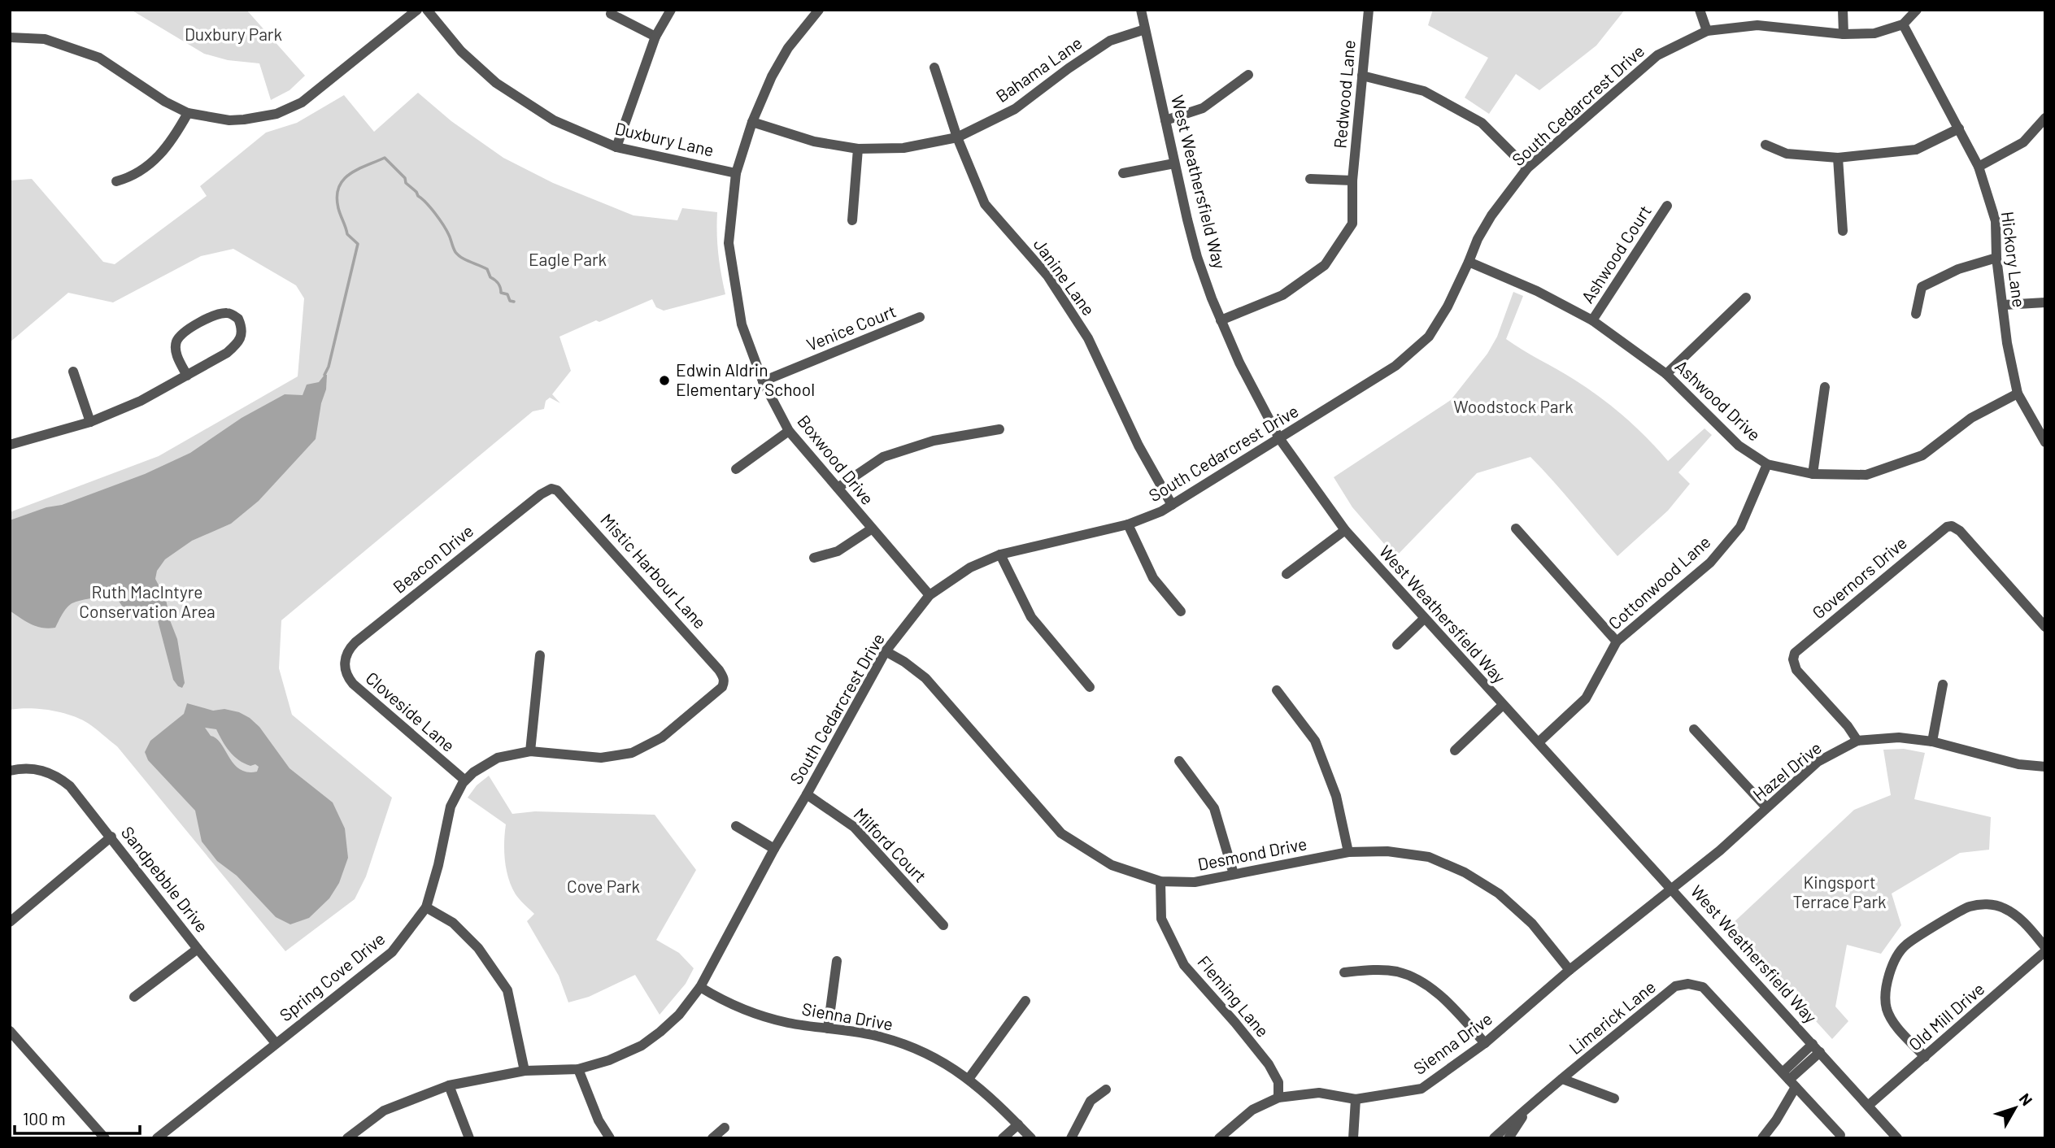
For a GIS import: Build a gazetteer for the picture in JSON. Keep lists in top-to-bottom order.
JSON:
{
  "streets": {
    "street": [
      "Bahama Lane",
      "Redwood Lane",
      "South Cedarcrest Drive",
      "Duxbury Lane",
      "West Weathersfield Way",
      "Ashwood Court",
      "Hickory Lane",
      "Janine Lane",
      "Venice Court",
      "Ashwood Drive",
      "Boxwood Drive",
      "Beacon Drive",
      "Mistic Harbour Lane",
      "Governors Drive",
      "Cottonwood Lane",
      "Cloveside Lane",
      "Hazel Drive",
      "Milford Court",
      "Desmond Drive",
      "Sandpebble Drive",
      "Spring Cove Drive",
      "Fleming Lane",
      "Sienna Drive",
      "Old Mill Drive",
      "Limerick Lane"
    ]
  },
  "crossings": [
    ["Bahama Lane", "West Weathersfield Way"],
    ["Bahama Lane", "Janine Lane"],
    ["Bahama Lane", "Boxwood Drive"],
    ["Redwood Lane", "West Weathersfield Way"],
    ["South Cedarcrest Drive", "West Weathersfield Way"],
    ["South Cedarcrest Drive", "Hickory Lane"],
    ["South Cedarcrest Drive", "Janine Lane"],
    ["South Cedarcrest Drive", "Ashwood Drive"],
    ["South Cedarcrest Drive", "Boxwood Drive"],
    ["South Cedarcrest Drive", "Milford Court"],
    ["South Cedarcrest Drive", "Desmond Drive"],
    ["South Cedarcrest Drive", "Sienna Drive"],
    ["Duxbury Lane", "Boxwood Drive"],
    ["West Weathersfield Way", "Cottonwood Lane"],
    ["West Weathersfield Way", "Hazel Drive"],
    ["West Weathersfield Way", "Sienna Drive"],
    ["West Weathersfield Way", "Old Mill Drive"],
    ["Ashwood Court", "Ashwood Drive"],
    ["Hickory Lane", "Ashwood Drive"],
    ["Venice Court", "Boxwood Drive"],
    ["Ashwood Drive", "Cottonwood Lane"],
    ["Beacon Drive", "Mistic Harbour Lane"],
    ["Beacon Drive", "Cloveside Lane"],
    ["Mistic Harbour Lane", "Spring Cove Drive"],
    ["Governors Drive", "Hazel Drive"],
    ["Cloveside Lane", "Spring Cove Drive"],
    ["Hazel Drive", "Sienna Drive"],
    ["Desmond Drive", "Fleming Lane"],
    ["Desmond Drive", "Sienna Drive"],
    ["Sandpebble Drive", "Spring Cove Drive"],
    ["Fleming Lane", "Sienna Drive"]
  ],
  "parks": [
    "Duxbury Park",
    "Eagle Park",
    "Woodstock Park",
    "Ruth MacIntyre Conservation Area",
    "Kingsport Terrace Park",
    "Cove Park"
  ],
  "places": ["Edwin Aldrin Elementary School"],
  "scale_bar": "100 m",
  "north": "top right"
}
